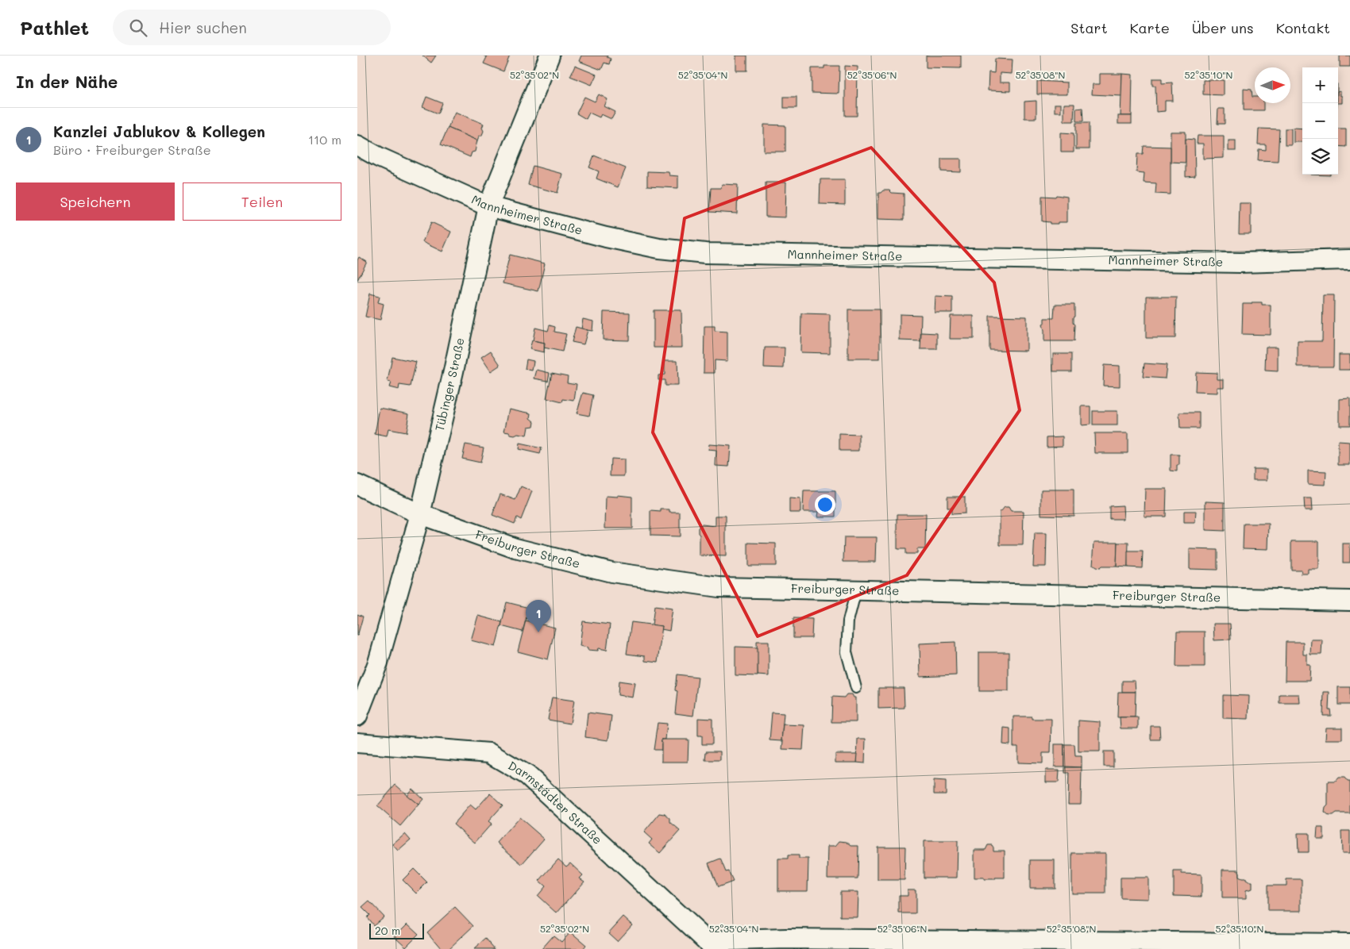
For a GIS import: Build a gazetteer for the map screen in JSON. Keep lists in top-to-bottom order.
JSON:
{
  "streets": {
    "street": [
      "Mannheimer Straße",
      "Tübinger Straße",
      "Freiburger Straße",
      "Darmstädter Straße"
    ]
  },
  "crossings": [
    ["Mannheimer Straße", "Tübinger Straße"],
    ["Tübinger Straße", "Freiburger Straße"]
  ],
  "scale_bar": "20 m",
  "north": "right",
  "page": {
    "header": "Pathlet",
    "search": "Hier suchen",
    "nav": [
      "Start",
      "Karte",
      "Über uns",
      "Kontakt"
    ],
    "heading": "In der Nähe",
    "map_buttons": ["+", "−"],
    "list": [
      {
        "mark": "1",
        "name": "Kanzlei Jablukov & Kollegen",
        "note": "Büro · Freiburger Straße",
        "value": "110 m"
      }
    ],
    "buttons": ["Speichern", "Teilen"],
    "pins": "1",
    "scale": "20 m"
  },
  "coordinates": [
    "52°35'02\"N",
    "52°35'04\"N",
    "52°35'06\"N",
    "52°35'08\"N",
    "52°35'10\"N"
  ]
}
